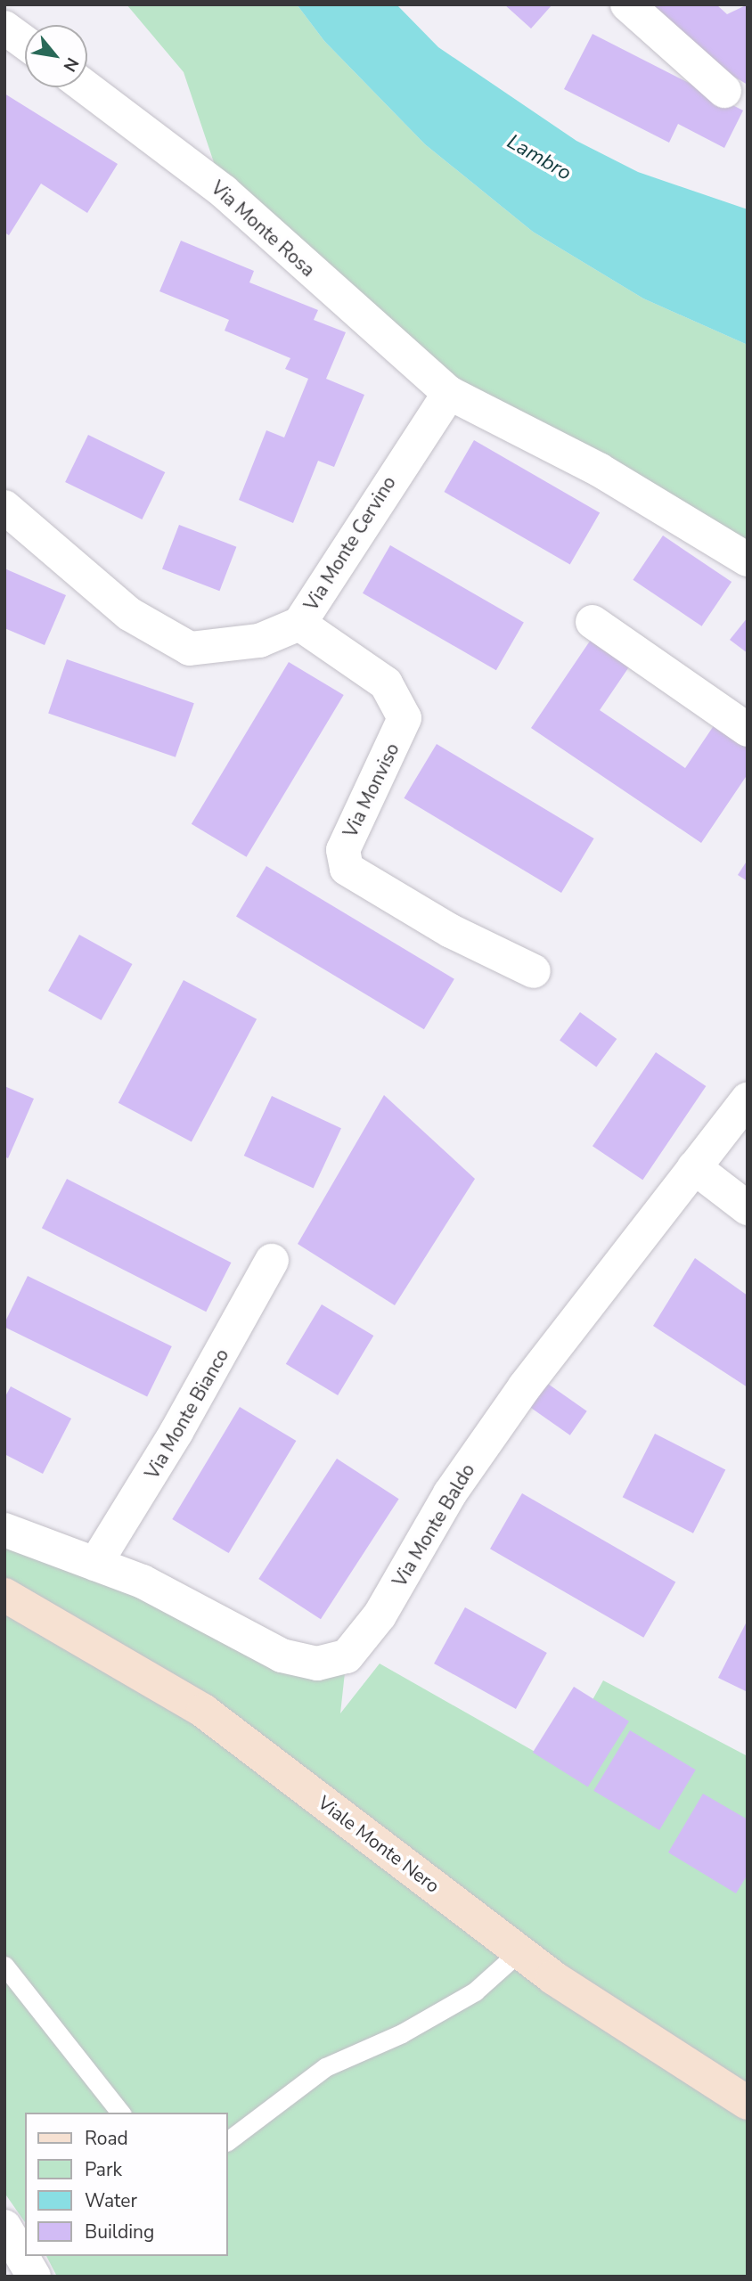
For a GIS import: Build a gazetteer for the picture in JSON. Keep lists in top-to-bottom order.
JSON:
{
  "streets": {
    "street": [
      "Via Monte Rosa",
      "Via Monte Cervino",
      "Via Monviso",
      "Via Monte Bianco",
      "Via Monte Baldo",
      "Viale Monte Nero"
    ]
  },
  "crossings": [
    ["Via Monte Rosa", "Via Monte Cervino"],
    ["Via Monte Cervino", "Via Monviso"],
    ["Via Monte Bianco", "Via Monte Baldo"]
  ],
  "water": ["Lambro"],
  "legend": [
    "Road",
    "Park",
    "Water",
    "Building"
  ],
  "north": "bottom right"
}
